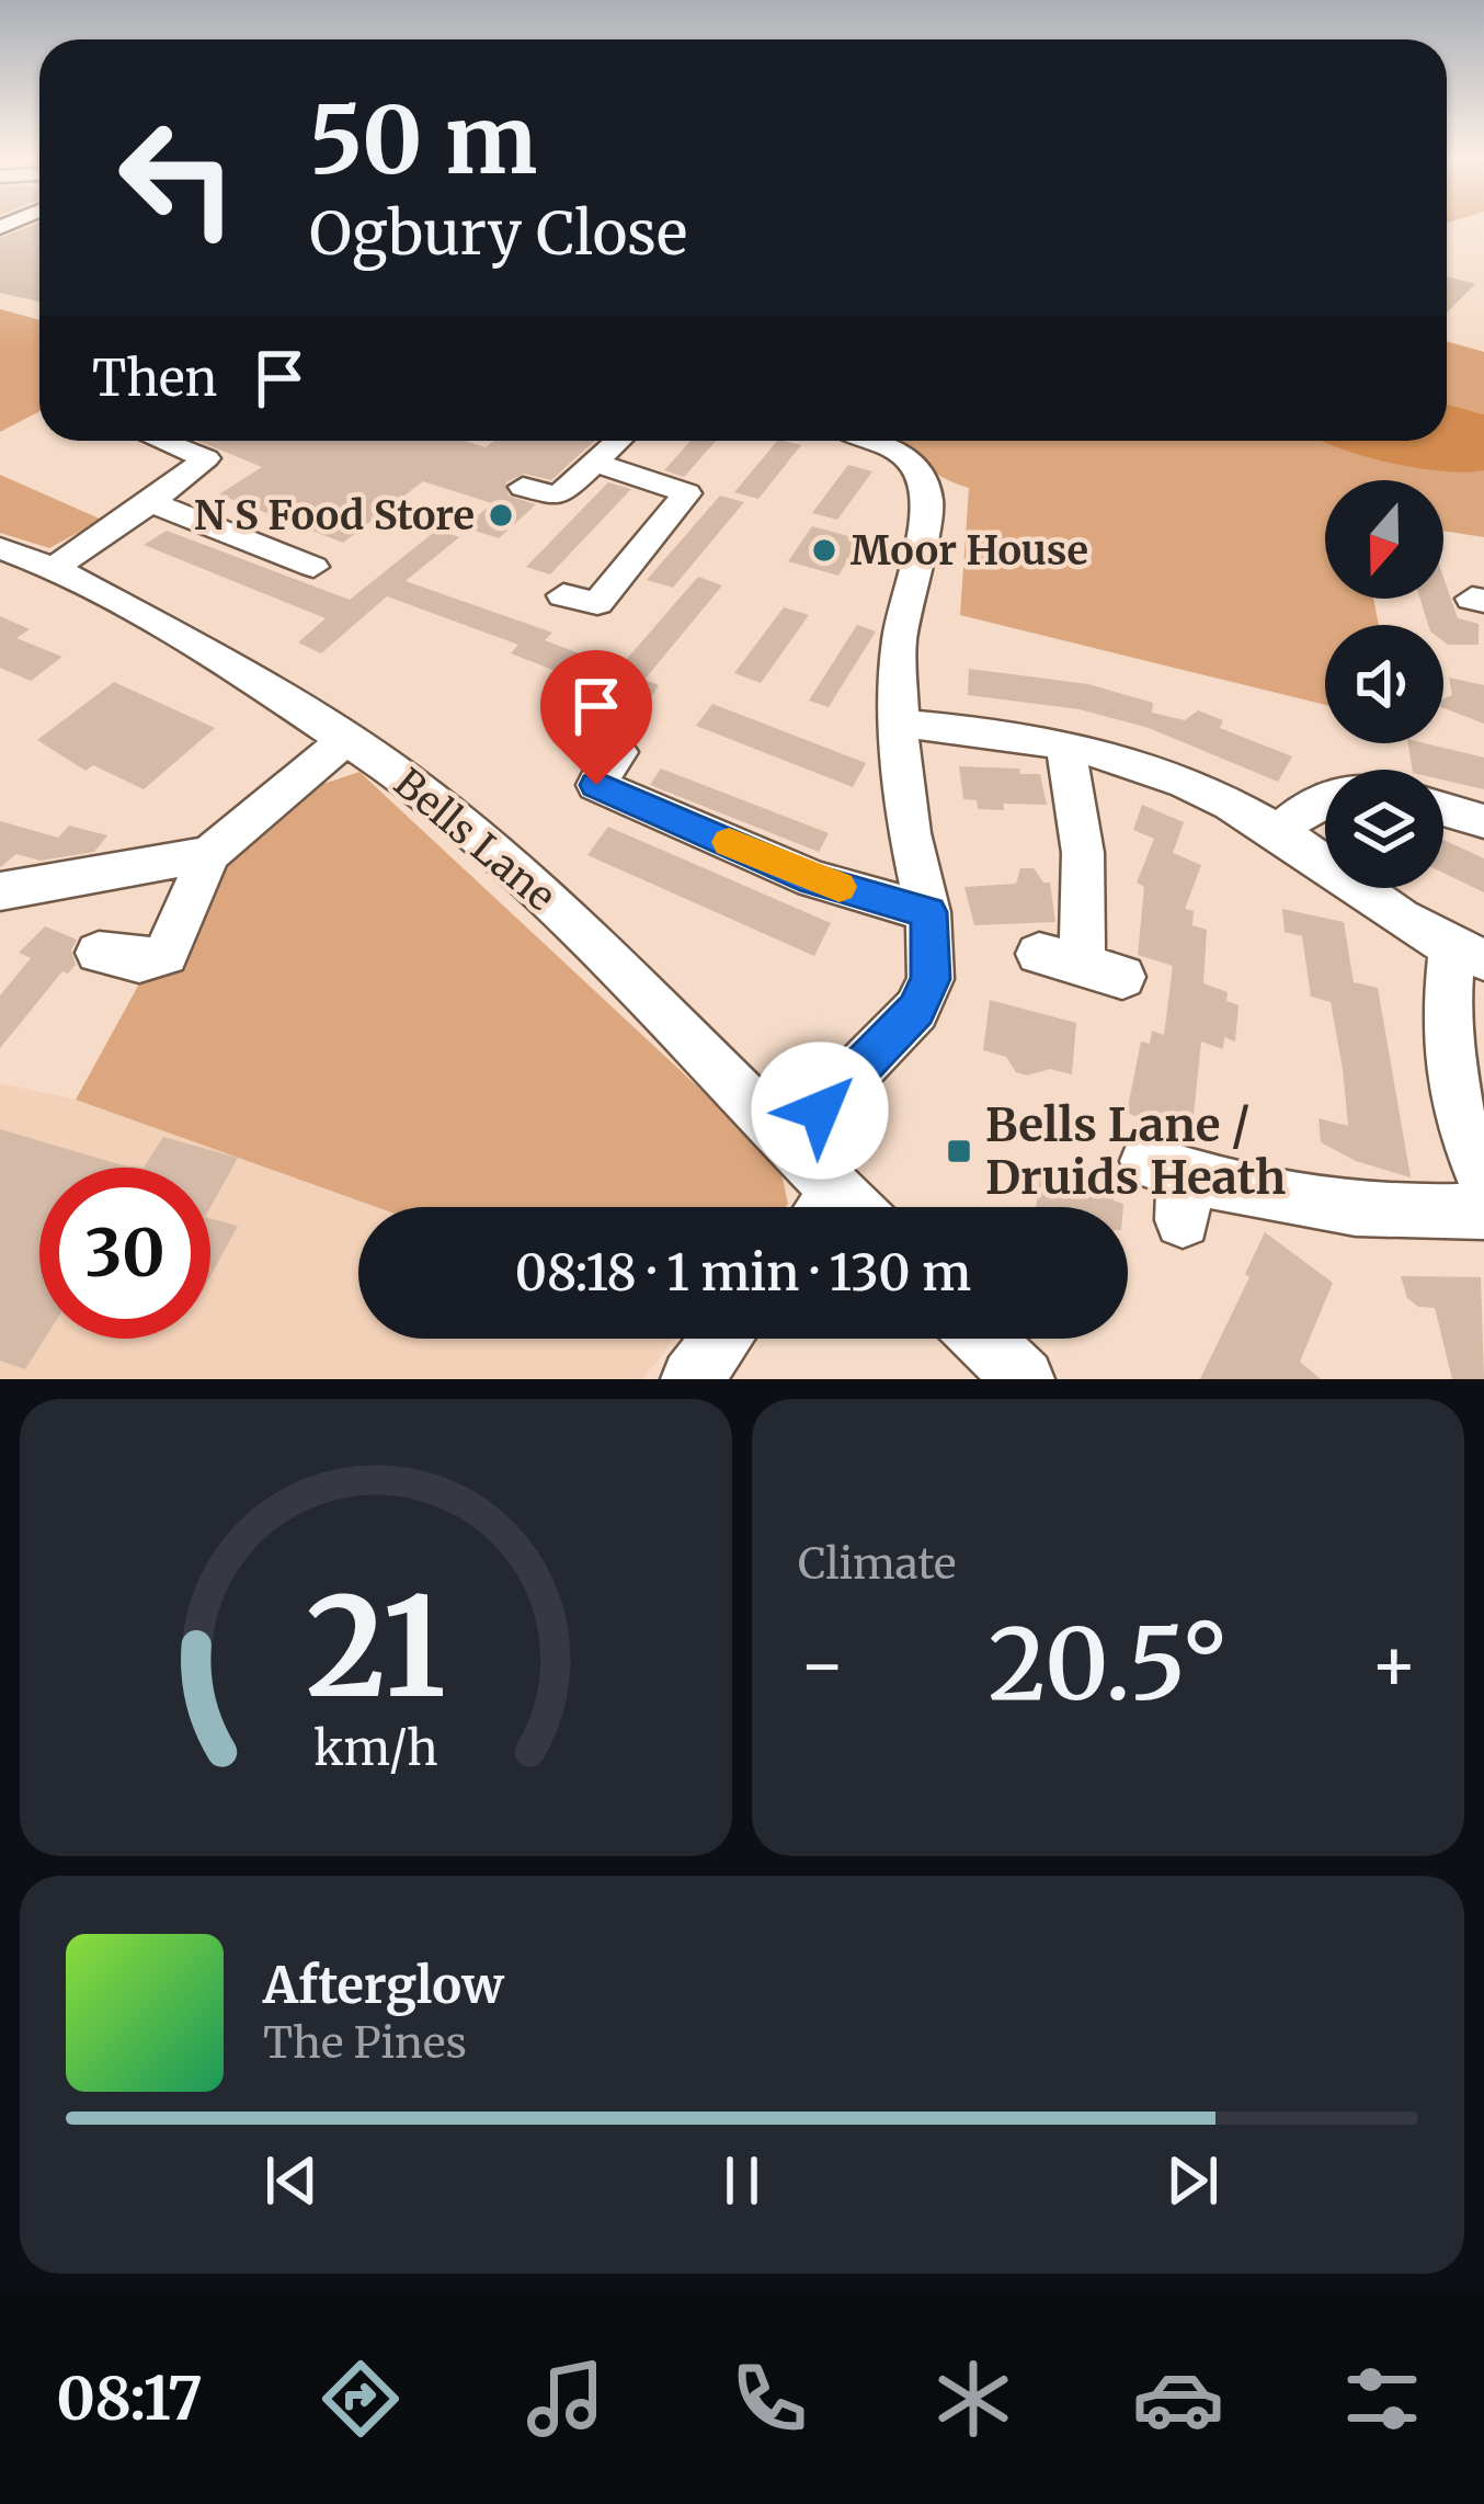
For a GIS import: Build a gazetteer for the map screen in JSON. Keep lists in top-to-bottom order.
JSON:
{
  "streets": {
    "street": ["Bells Lane"]
  },
  "places": {
    "other": ["N S Food Store", "Moor House"],
    "transit": ["Bells Lane / Druids Heath"]
  },
  "north": "bottom",
  "page": {
    "turn": ["50 m", "Ogbury Close"],
    "then": "Then",
    "limit": "30",
    "trip": "08:18 · 1 min · 130 m",
    "tile": "Climate",
    "heat": ["−", "20.5°", "+"],
    "song": ["Afterglow", "The Pines"],
    "tabs": "08:17",
    "gauge": ["21", "km/h"]
  }
}
